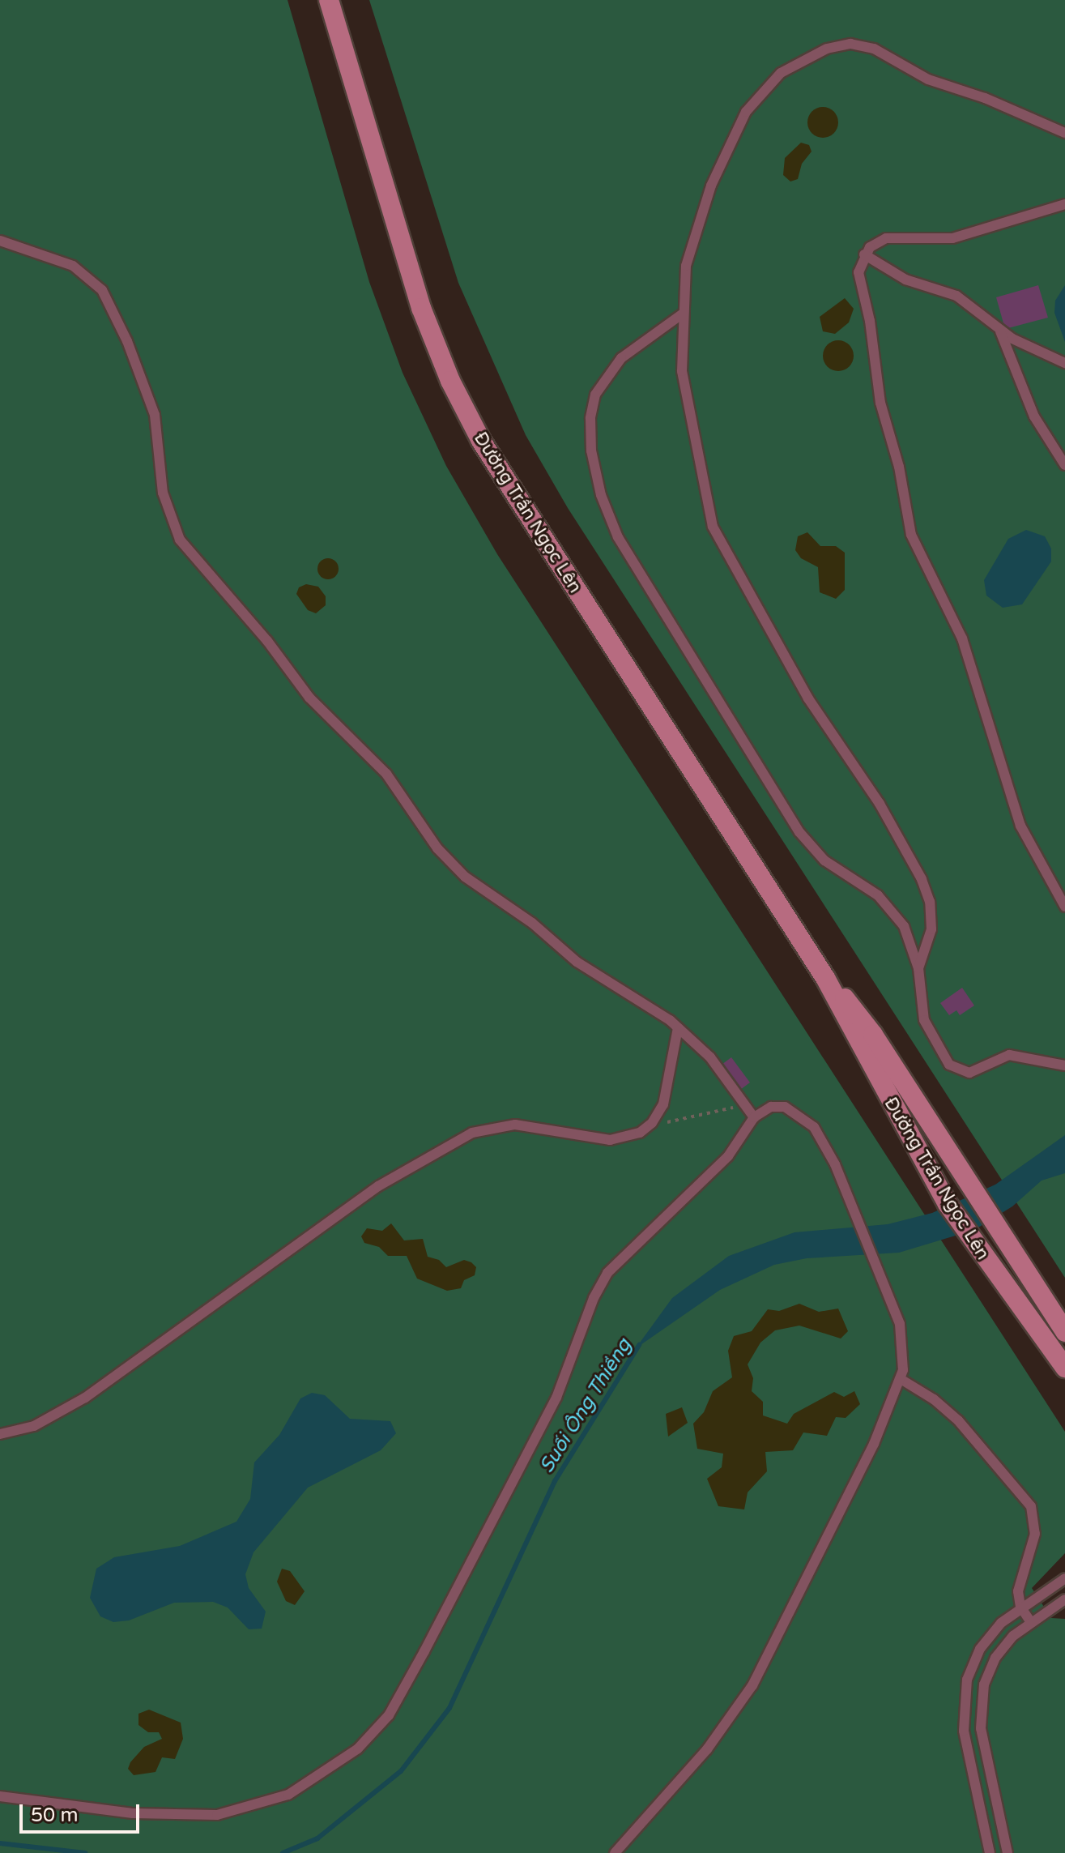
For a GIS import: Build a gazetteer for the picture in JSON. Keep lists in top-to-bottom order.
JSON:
{
  "streets": {
    "street": ["Đường Trần Ngọc Lên"]
  },
  "water": ["Suối Ông Thiềng"],
  "scale_bar": "50 m"
}
